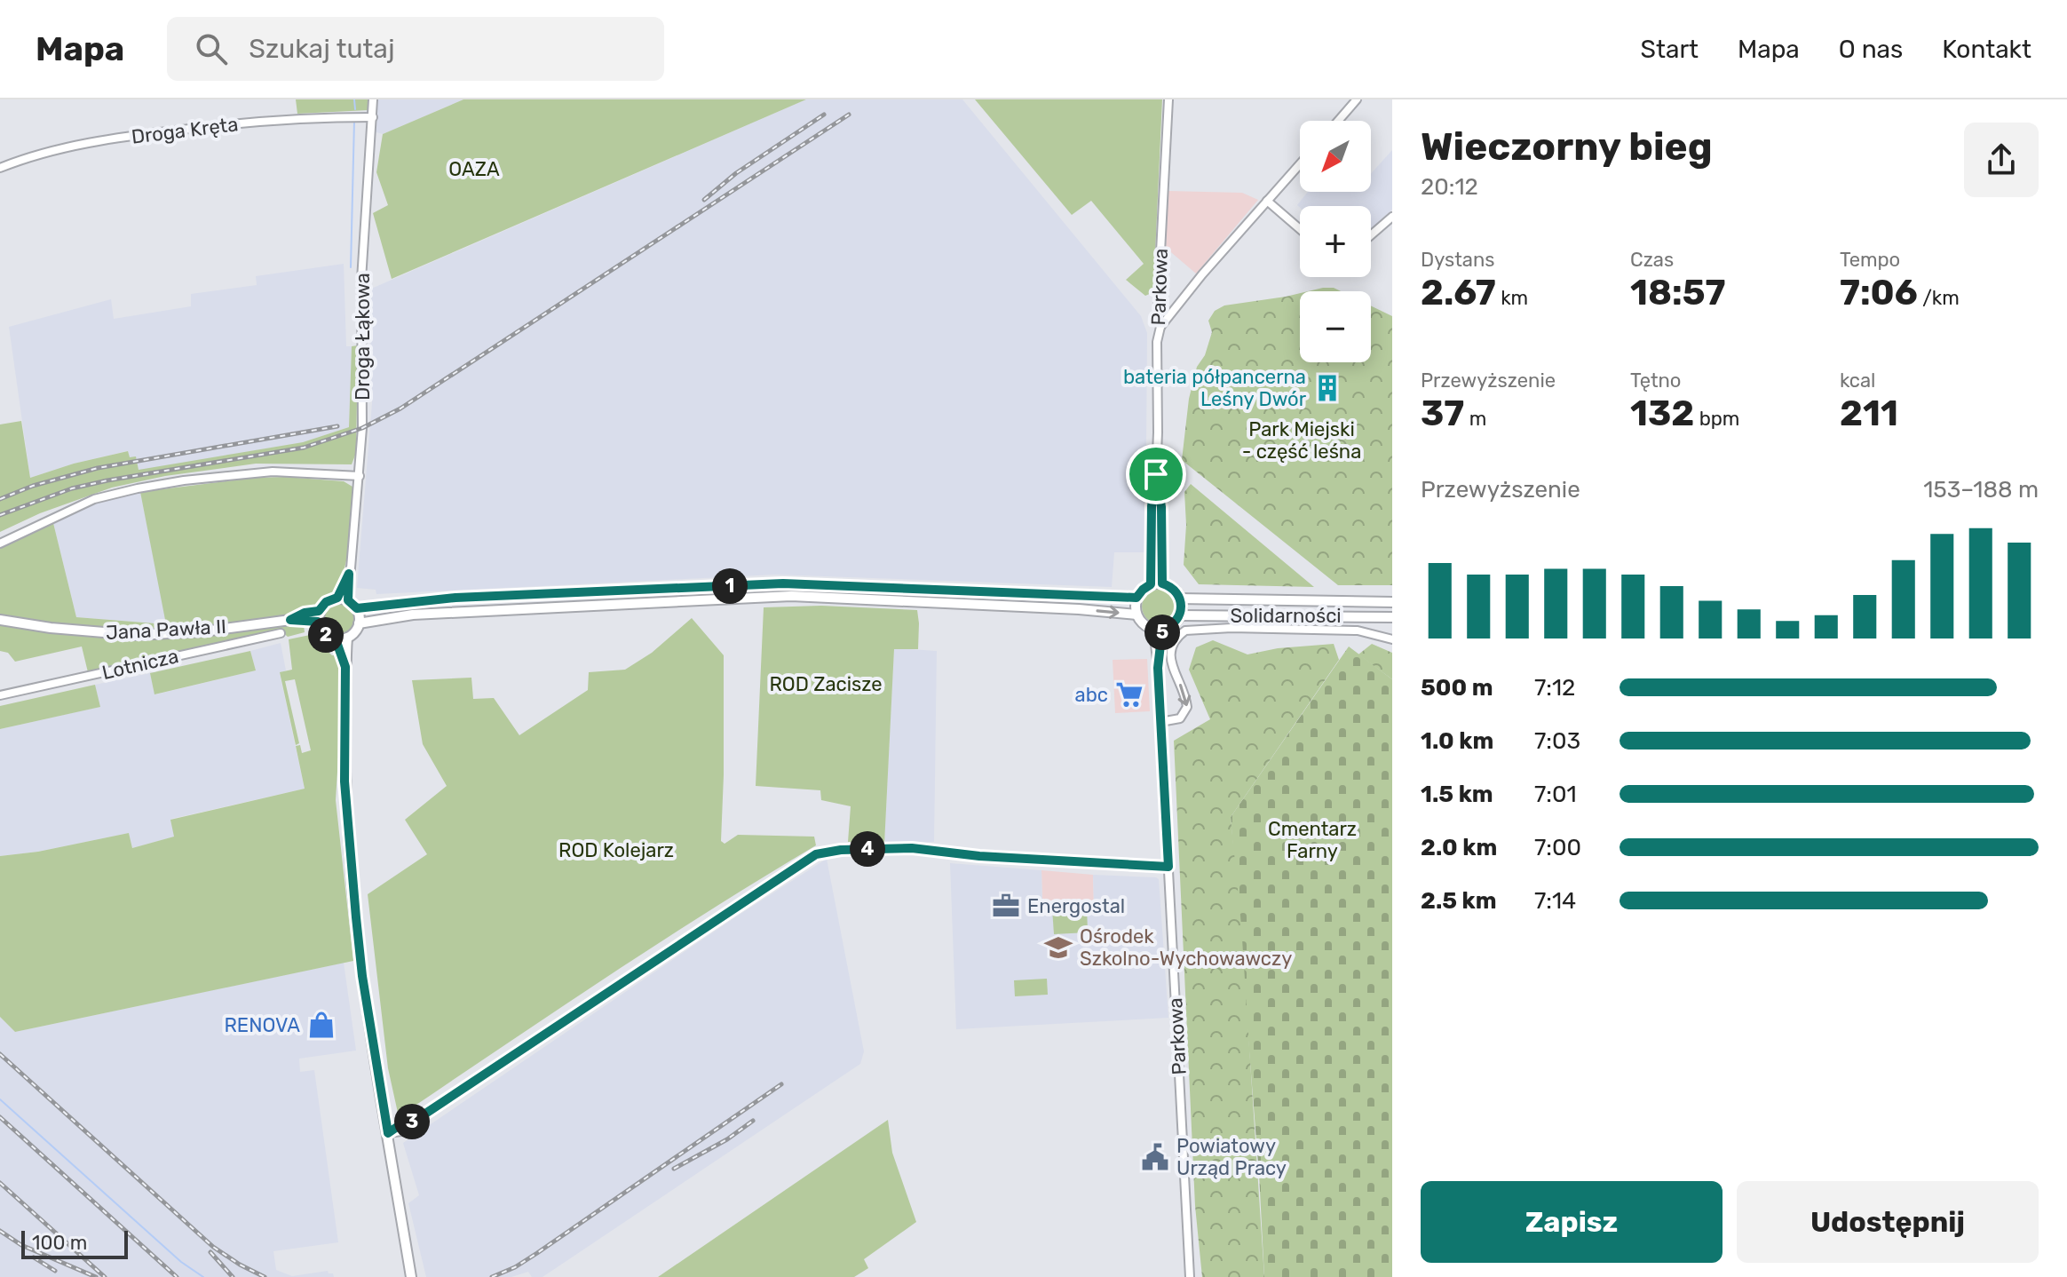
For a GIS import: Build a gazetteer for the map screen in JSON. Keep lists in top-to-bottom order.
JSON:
{
  "streets": {
    "main road": ["Solidarności", "Jana Pawła II"],
    "street": [
      "Droga Kręta",
      "Parkowa",
      "Droga Łąkowa",
      "Lotnicza"
    ]
  },
  "crossings": [
    ["Droga Kręta", "Droga Łąkowa"],
    ["Parkowa", "Solidarności"],
    ["Droga Łąkowa", "Jana Pawła II"]
  ],
  "parks": [
    "OAZA",
    "Park Miejski - część leśna",
    "ROD Zacisze",
    "Cmentarz Farny",
    "ROD Kolejarz"
  ],
  "places": {
    "building": ["bateria półpancerna Leśny Dwór"],
    "supermarket": ["abc"],
    "office": ["Energostal"],
    "school or university": ["Ośrodek Szkolno-Wychowawczy"],
    "shop": ["RENOVA"],
    "public building": ["Powiatowy Urząd Pracy"]
  },
  "scale_bar": "100 m",
  "north": "bottom left",
  "page": {
    "header": "Mapa",
    "search": "Szukaj tutaj",
    "nav": [
      "Start",
      "Mapa",
      "O nas",
      "Kontakt"
    ],
    "heading": ["Wieczorny bieg", "20:12"],
    "map_buttons": ["+", "−"],
    "stats": [
      ["Dystans", "2.67 km"],
      ["Czas", "18:57"],
      ["Tempo", "7:06 /km"],
      ["Przewyższenie", "37 m"],
      ["Tętno", "132 bpm"],
      ["kcal", "211"]
    ],
    "chart": ["Przewyższenie", "153–188 m"],
    "pins": [
      "1",
      "5",
      "2",
      "4",
      "3"
    ],
    "list": [
      {
        "name": "500 m",
        "note": "7:12"
      },
      {
        "name": "1.0 km",
        "note": "7:03"
      },
      {
        "name": "1.5 km",
        "note": "7:01"
      },
      {
        "name": "2.0 km",
        "note": "7:00"
      },
      {
        "name": "2.5 km",
        "note": "7:14"
      }
    ],
    "buttons": ["Zapisz", "Udostępnij"],
    "scale": "100 m"
  }
}
